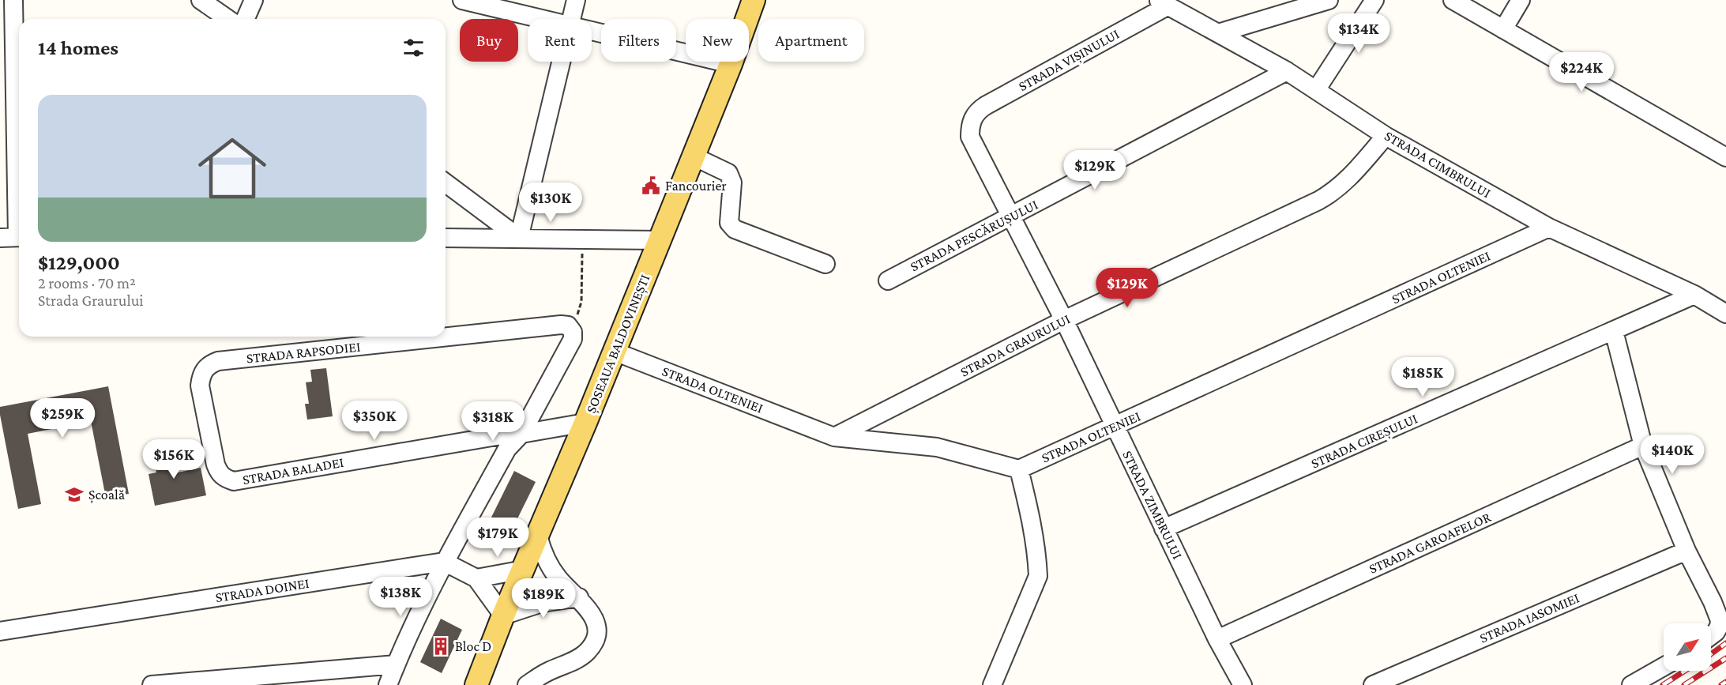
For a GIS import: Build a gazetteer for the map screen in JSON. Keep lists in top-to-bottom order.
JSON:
{
  "streets": {
    "main road": ["ȘOSEAUA BALDOVINEȘTI"],
    "street": [
      "STRADA VIȘINULUI",
      "STRADA CIMBRULUI",
      "STRADA PESCĂRUȘULUI",
      "STRADA OLTENIEI",
      "STRADA GRAURULUI",
      "STRADA RAPSODIEI",
      "STRADA CIREȘULUI",
      "STRADA BALADEI",
      "STRADA ZIMBRULUI",
      "STRADA GAROAFELOR",
      "STRADA DOINEI",
      "STRADA IASOMIEI"
    ]
  },
  "crossings": [
    ["STRADA VIȘINULUI", "STRADA CIMBRULUI"],
    ["STRADA VIȘINULUI", "STRADA ZIMBRULUI"],
    ["STRADA CIMBRULUI", "STRADA PESCĂRUȘULUI"],
    ["STRADA CIMBRULUI", "STRADA OLTENIEI"],
    ["STRADA CIMBRULUI", "STRADA GRAURULUI"],
    ["STRADA CIMBRULUI", "STRADA CIREȘULUI"],
    ["STRADA PESCĂRUȘULUI", "STRADA ZIMBRULUI"],
    ["STRADA OLTENIEI", "ȘOSEAUA BALDOVINEȘTI"],
    ["STRADA OLTENIEI", "STRADA GRAURULUI"],
    ["STRADA OLTENIEI", "STRADA ZIMBRULUI"],
    ["ȘOSEAUA BALDOVINEȘTI", "STRADA BALADEI"],
    ["STRADA GRAURULUI", "STRADA ZIMBRULUI"],
    ["STRADA RAPSODIEI", "STRADA BALADEI"],
    ["STRADA CIREȘULUI", "STRADA ZIMBRULUI"],
    ["STRADA ZIMBRULUI", "STRADA GAROAFELOR"]
  ],
  "places": {
    "public building": ["Fancourier"],
    "school or university": ["Școală"],
    "building": ["Bloc D"]
  },
  "north": "top right",
  "page": {
    "price": [
      "$134K",
      "$224K",
      "$129K",
      "$130K",
      "$129K",
      "$185K",
      "$259K",
      "$350K",
      "$318K",
      "$140K",
      "$156K",
      "$179K",
      "$138K",
      "$189K"
    ],
    "chip": [
      "Buy",
      "Rent",
      "Filters",
      "New",
      "Apartment"
    ],
    "heading": "14 homes",
    "list": [
      {
        "name": "$129,000",
        "note": "2 rooms · 70 m² · Strada Graurului"
      }
    ]
  }
}
